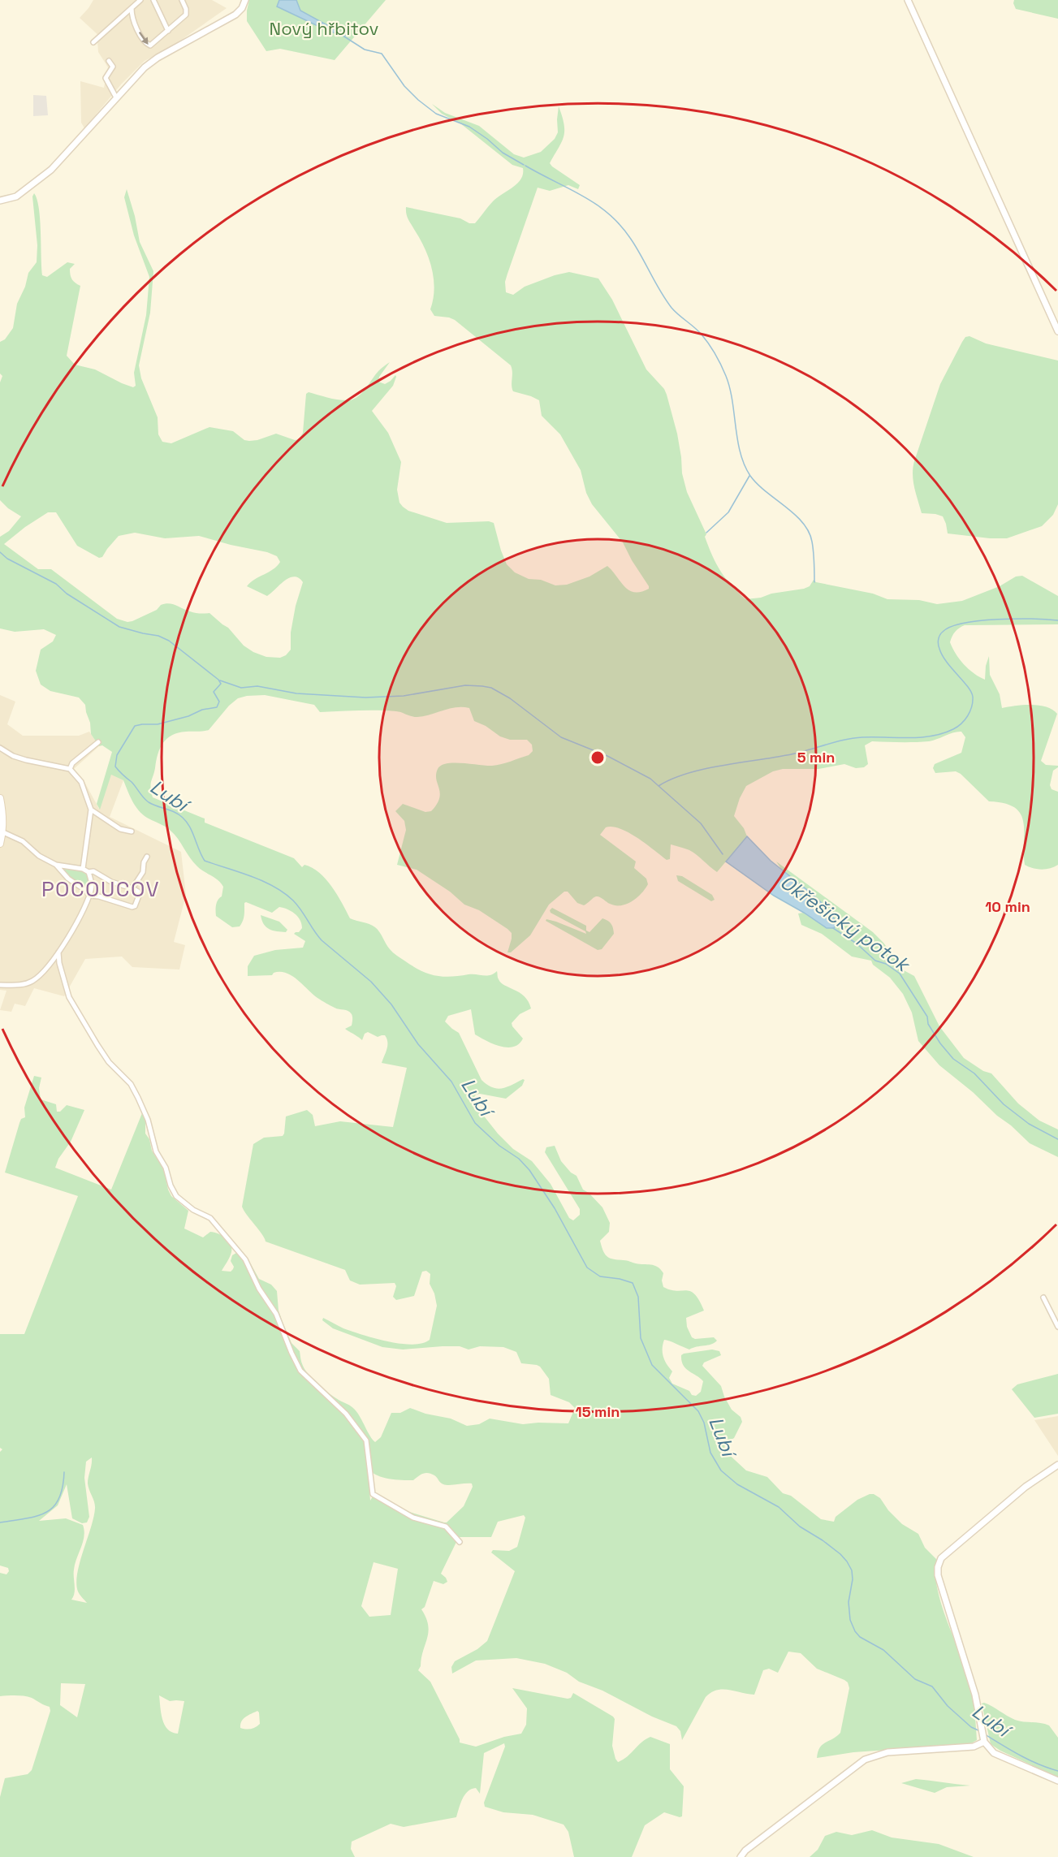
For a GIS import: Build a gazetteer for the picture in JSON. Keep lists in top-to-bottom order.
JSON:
{
  "districts": ["POCOUCOV"],
  "water": ["Lubí", "Okřešický potok"],
  "parks": ["Nový hřbitov"],
  "rings": ["5 min", "10 min", "15 min"]
}
